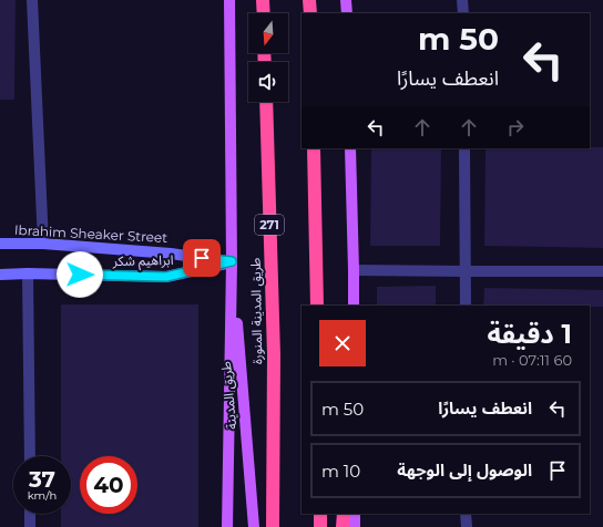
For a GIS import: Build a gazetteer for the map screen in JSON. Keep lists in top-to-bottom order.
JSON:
{
  "streets": {
    "highway": ["271", "طريق المدينة المنورة"],
    "main road": ["طريق المدينة"],
    "street": ["Ibrahim Sheaker Street", "ابراهيم شكر"]
  },
  "crossings": [
    ["Ibrahim Sheaker Street", "ابراهيم شكر"],
    ["Ibrahim Sheaker Street", "طريق المدينة"],
    ["ابراهيم شكر", "طريق المدينة"]
  ],
  "north": "bottom",
  "page": {
    "turn": ["50 m", "انعطف يسارًا"],
    "heading": ["1 دقيقة", "60 m · 07:11"],
    "list": [
      {
        "name": "انعطف يسارًا",
        "value": "50 m"
      },
      {
        "name": "الوصول إلى الوجهة",
        "value": "10 m"
      }
    ],
    "speed": "37 km/h",
    "limit": "40"
  }
}
